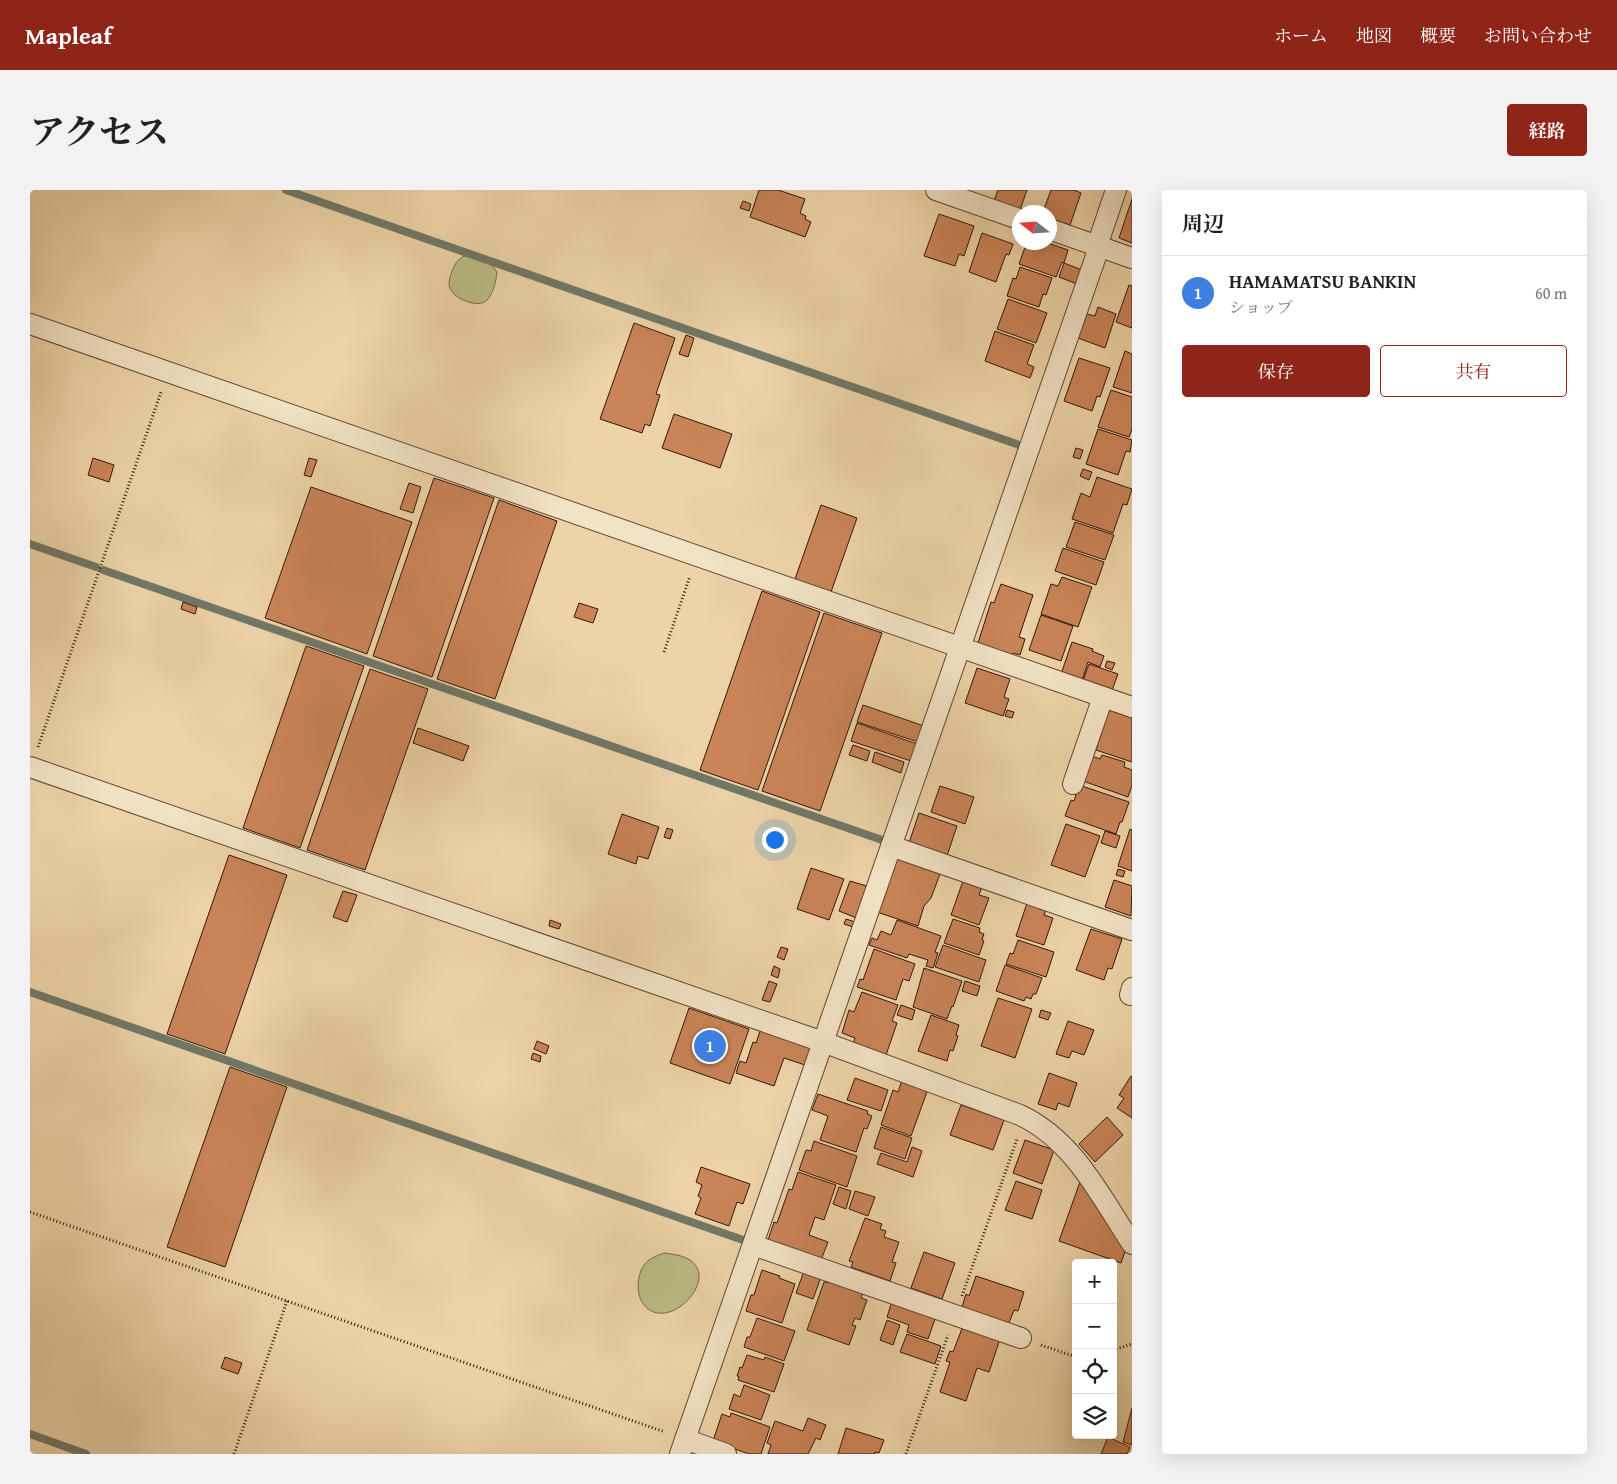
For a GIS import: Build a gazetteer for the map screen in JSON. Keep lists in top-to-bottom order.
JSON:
{
  "north": "left",
  "page": {
    "header": "Mapleaf",
    "nav": [
      "ホーム",
      "地図",
      "概要",
      "お問い合わせ"
    ],
    "title": "アクセス",
    "buttons": [
      "経路",
      ["保存", "共有"]
    ],
    "heading": "周辺",
    "list": [
      {
        "mark": "1",
        "name": "HAMAMATSU BANKIN",
        "note": "ショップ",
        "value": "60 m"
      }
    ],
    "pins": "1",
    "map_buttons": ["+", "−"]
  }
}
